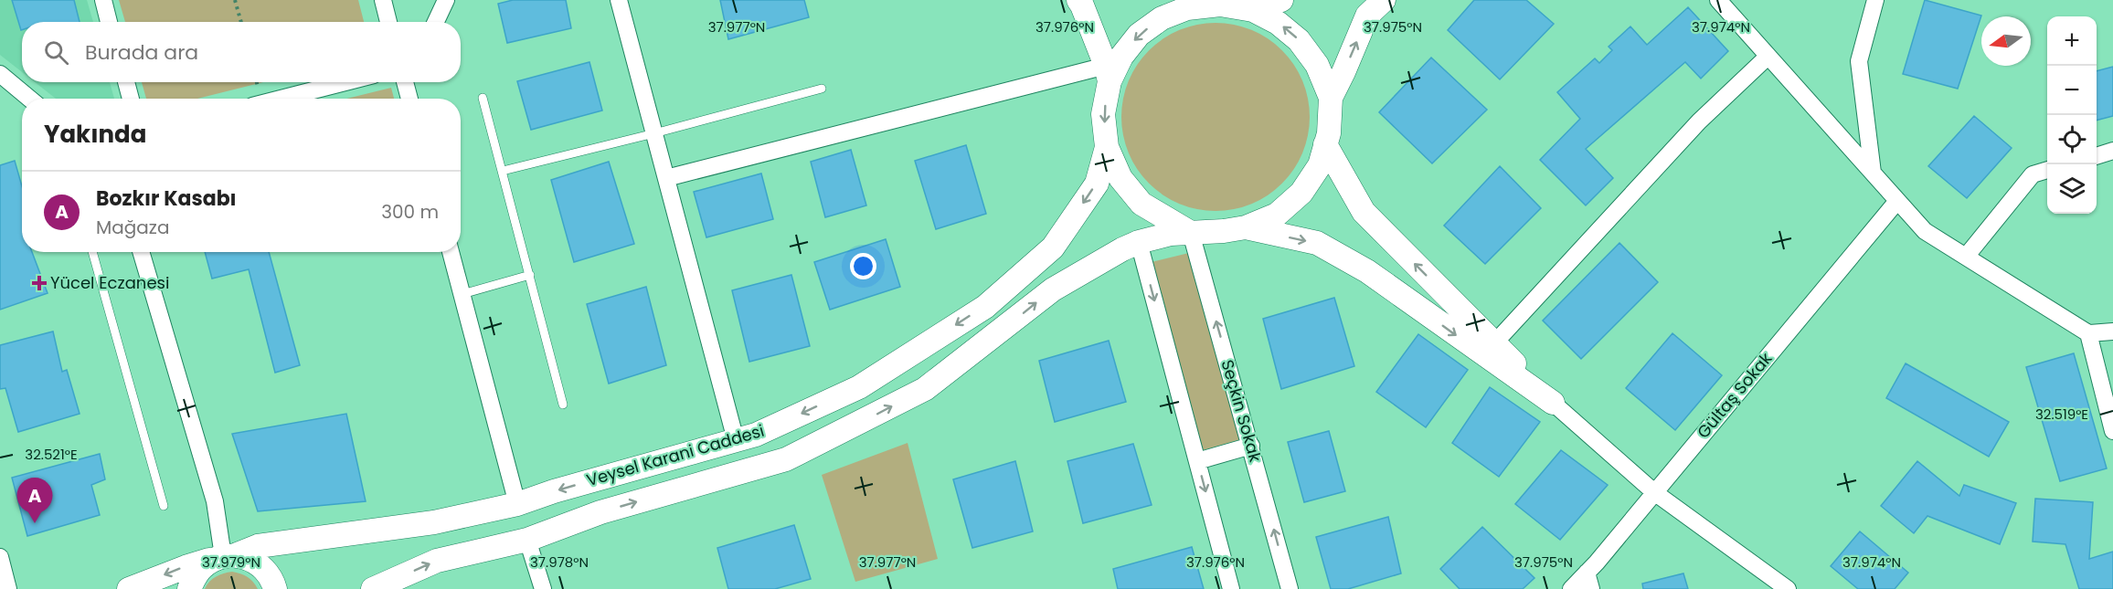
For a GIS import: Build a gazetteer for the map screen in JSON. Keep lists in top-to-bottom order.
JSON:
{
  "streets": {
    "main road": ["Veysel Karani Caddesi"],
    "street": ["Gültaş Sokak", "Seçkin Sokak"]
  },
  "crossings": [
    ["Seçkin Sokak", "Veysel Karani Caddesi"]
  ],
  "places": {
    "health": ["Yücel Eczanesi"]
  },
  "north": "left",
  "page": {
    "map_buttons": ["+", "−"],
    "search": "Burada ara",
    "heading": "Yakında",
    "list": [
      {
        "mark": "A",
        "name": "Bozkır Kasabı",
        "note": "Mağaza",
        "value": "300 m"
      }
    ],
    "pins": "A"
  },
  "coordinates": [
    "37.977°N",
    "37.976°N",
    "37.975°N",
    "37.974°N",
    "32.519°E",
    "32.521°E",
    "37.979°N",
    "37.978°N"
  ]
}
